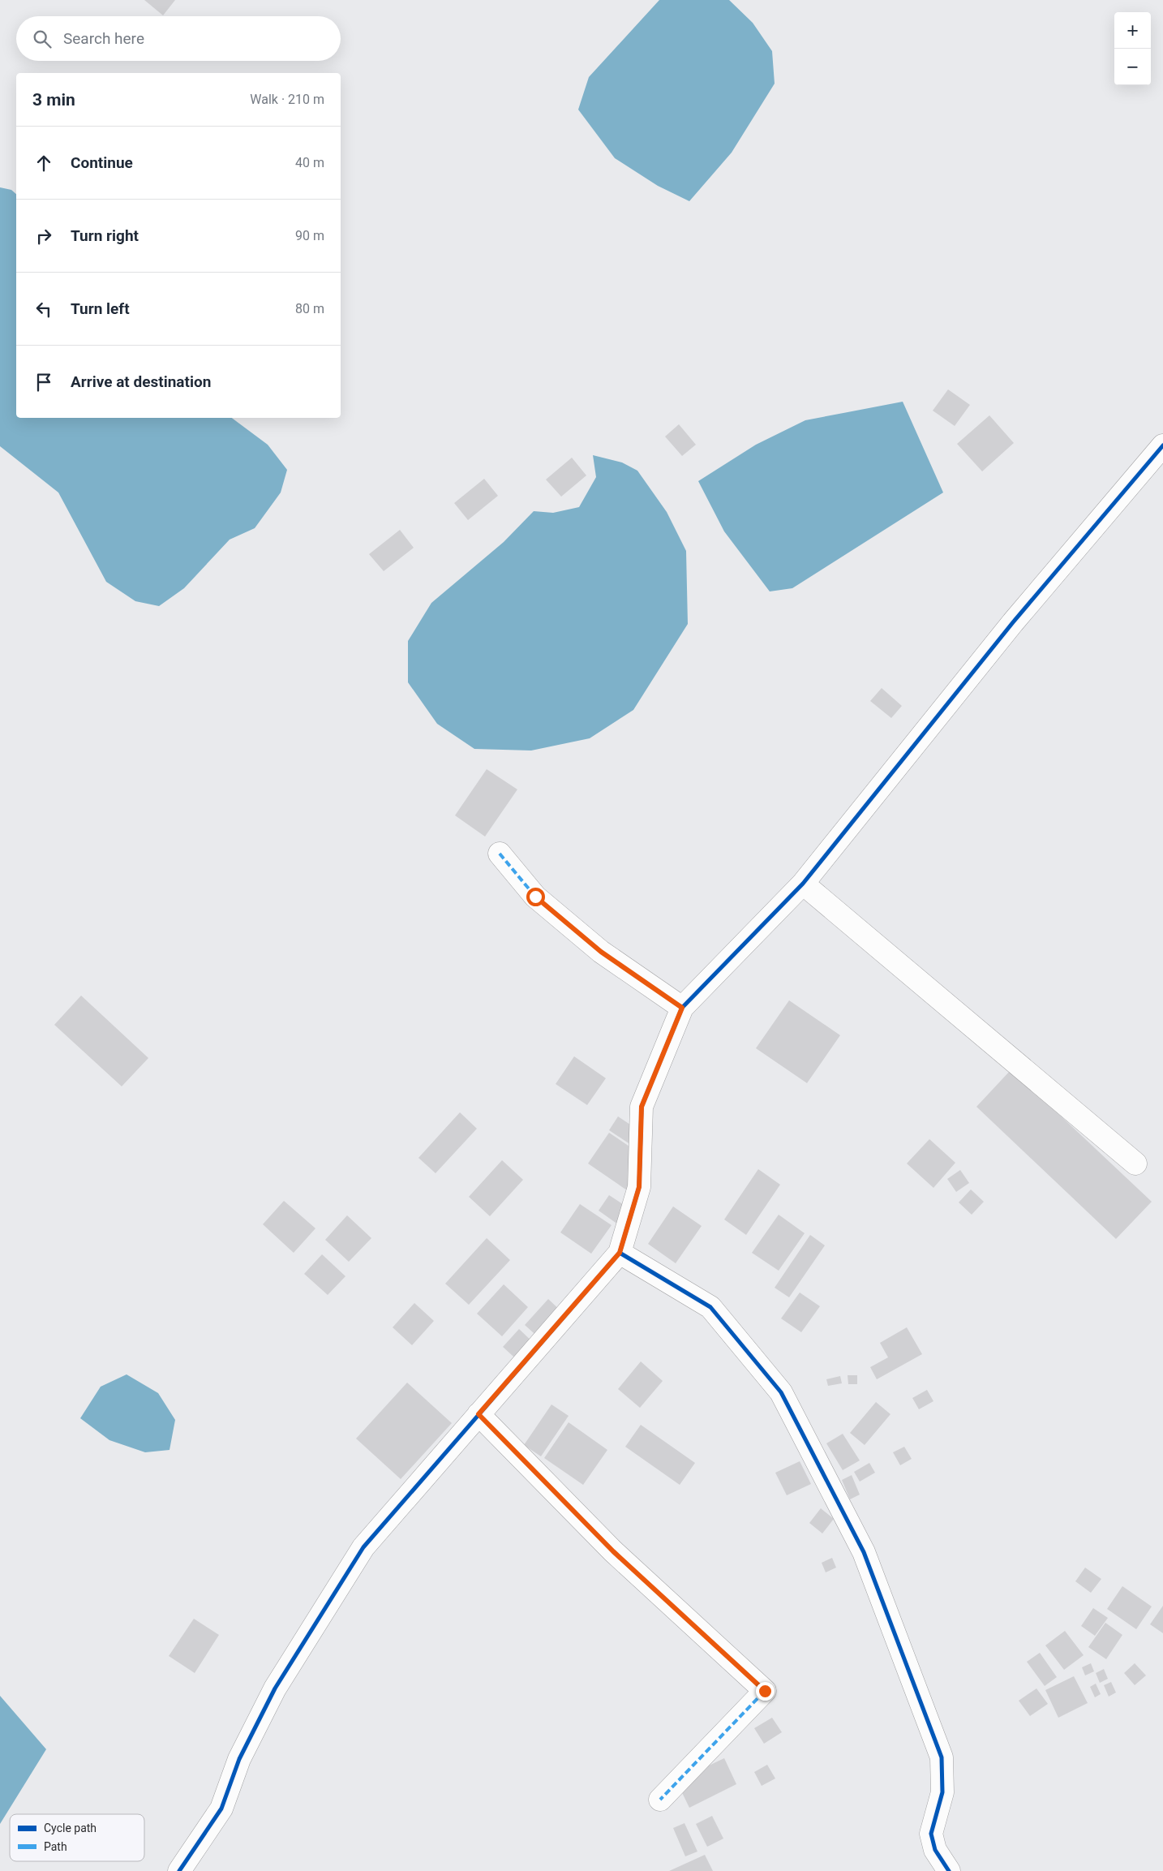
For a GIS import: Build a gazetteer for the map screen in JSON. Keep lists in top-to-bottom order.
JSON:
{
  "legend": ["Cycle path", "Path"],
  "page": {
    "map_buttons": ["+", "−"],
    "search": "Search here",
    "heading": ["3 min", "Walk · 210 m"],
    "list": [
      ["Continue", "40 m"],
      ["Turn right", "90 m"],
      ["Turn left", "80 m"],
      "Arrive at destination"
    ]
  }
}
